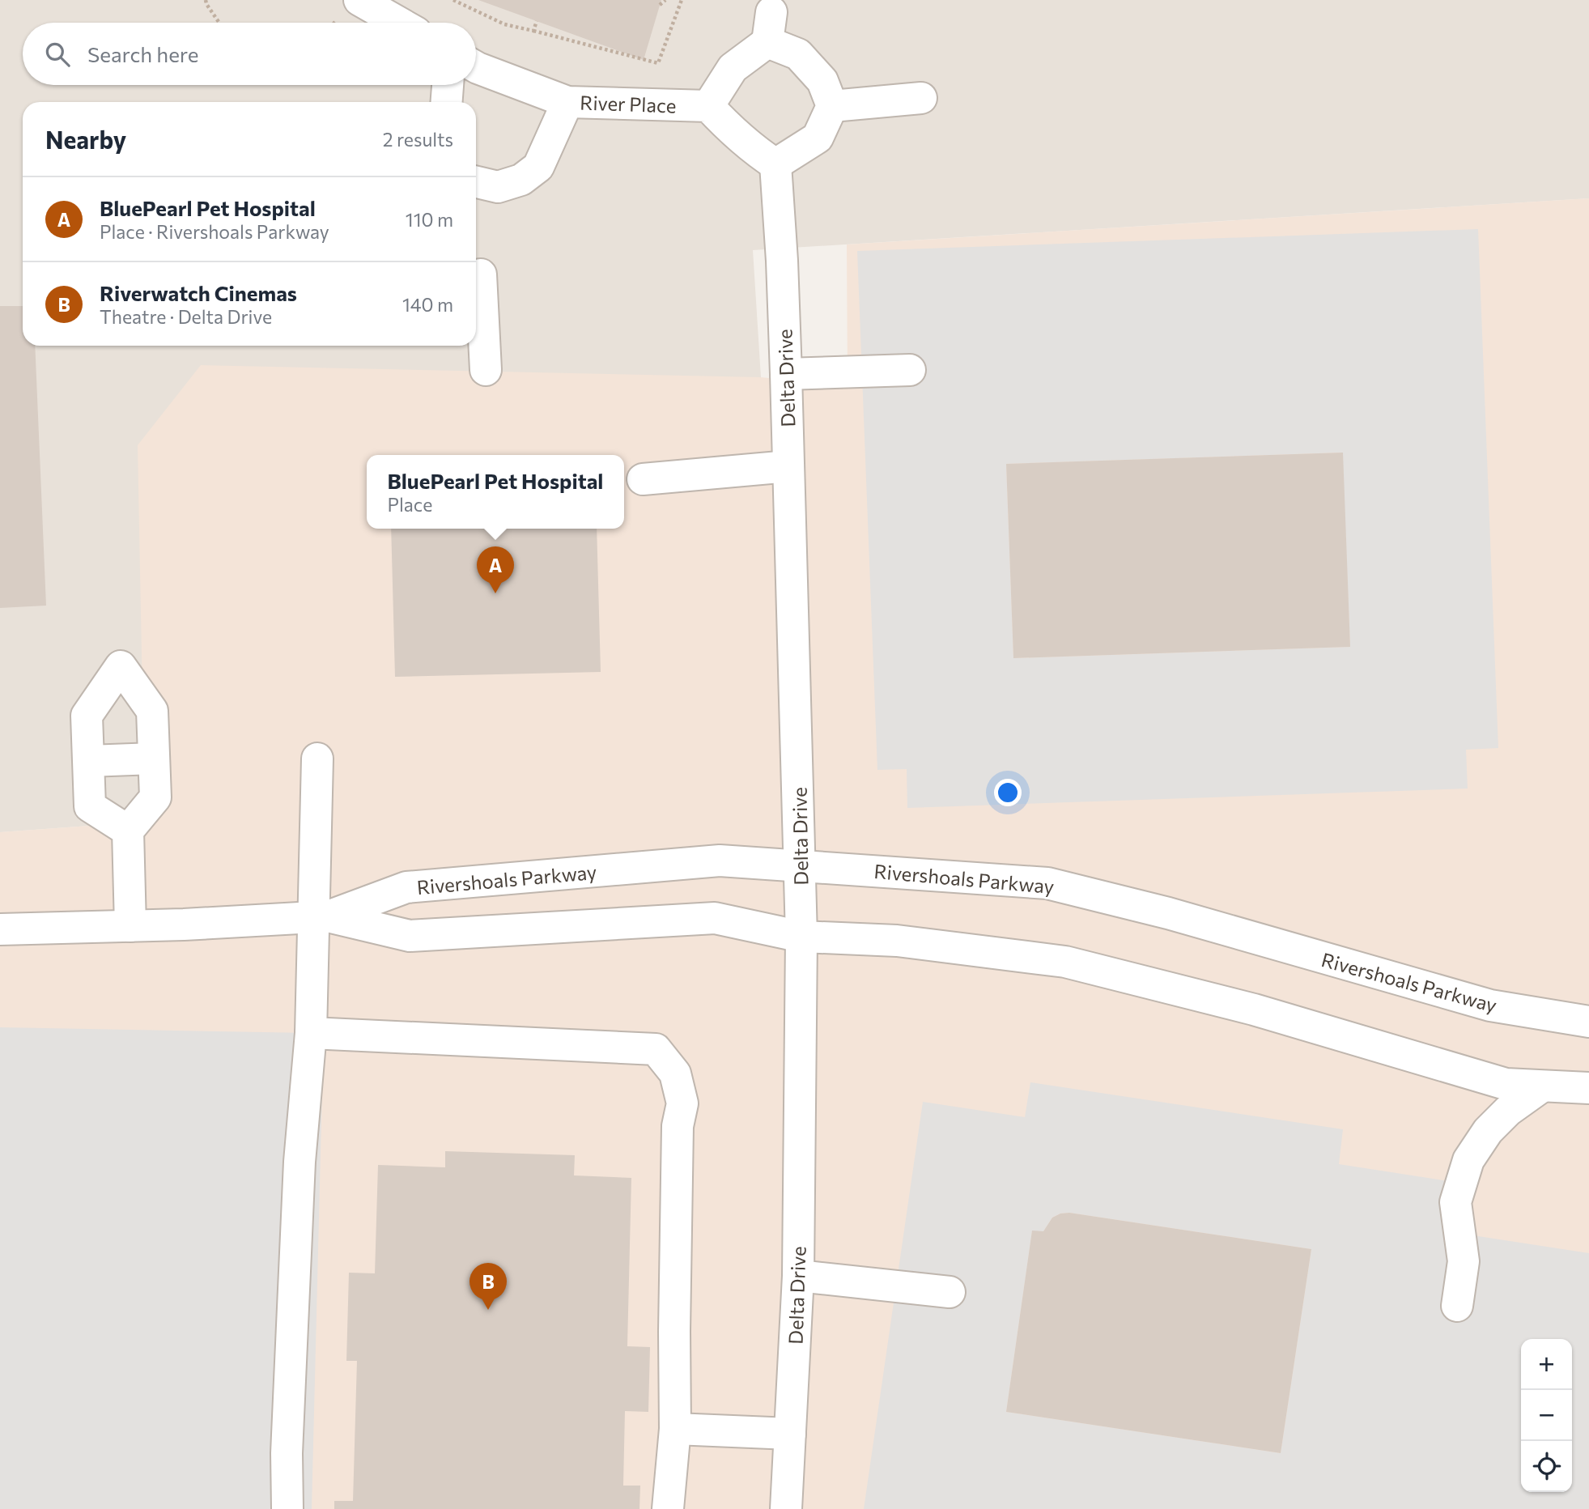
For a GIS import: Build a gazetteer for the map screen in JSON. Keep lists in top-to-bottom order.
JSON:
{
  "streets": {
    "street": ["River Place", "Delta Drive", "Rivershoals Parkway"]
  },
  "crossings": [
    ["River Place", "Delta Drive"],
    ["Delta Drive", "Rivershoals Parkway"]
  ],
  "page": {
    "search": "Search here",
    "heading": ["Nearby", "2 results"],
    "list": [
      {
        "mark": "A",
        "name": "BluePearl Pet Hospital",
        "note": "Place · Rivershoals Parkway",
        "value": "110 m"
      },
      {
        "mark": "B",
        "name": "Riverwatch Cinemas",
        "note": "Theatre · Delta Drive",
        "value": "140 m"
      }
    ],
    "popup": ["BluePearl Pet Hospital", "Place"],
    "pins": ["A", "B"],
    "map_buttons": ["+", "−"]
  }
}
